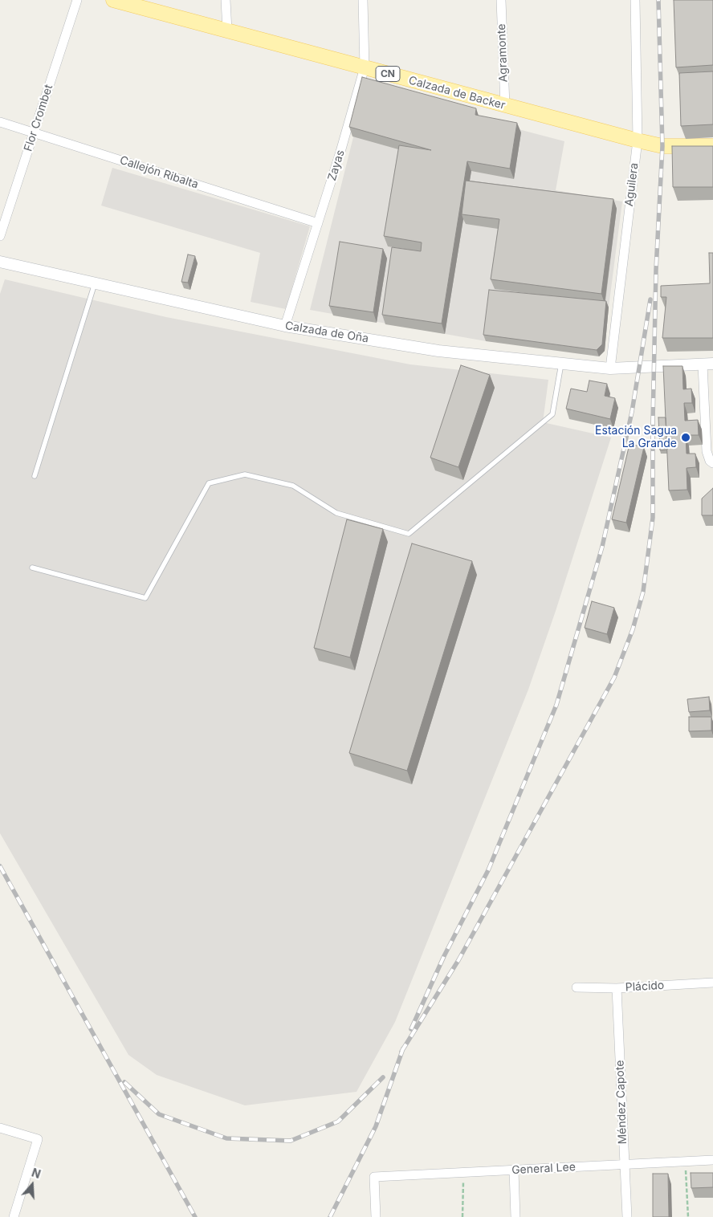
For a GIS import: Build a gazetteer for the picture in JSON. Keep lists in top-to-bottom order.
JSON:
{
  "streets": {
    "main road": ["CN", "Calzada de Backer"],
    "street": [
      "Agramonte",
      "Flor Crombet",
      "Zayas",
      "Callejón Ribalta",
      "Aguilera",
      "Calzada de Oña",
      "Plácido",
      "Méndez Capote",
      "General Lee"
    ]
  },
  "crossings": [
    ["Agramonte", "Calzada de Backer"],
    ["Calzada de Backer", "Zayas"],
    ["Calzada de Backer", "Aguilera"],
    ["Flor Crombet", "Callejón Ribalta"],
    ["Zayas", "Callejón Ribalta"],
    ["Zayas", "Calzada de Oña"],
    ["Aguilera", "Calzada de Oña"],
    ["Plácido", "Méndez Capote"],
    ["Méndez Capote", "General Lee"]
  ],
  "places": ["Estación Sagua La Grande"],
  "north": "top"
}
